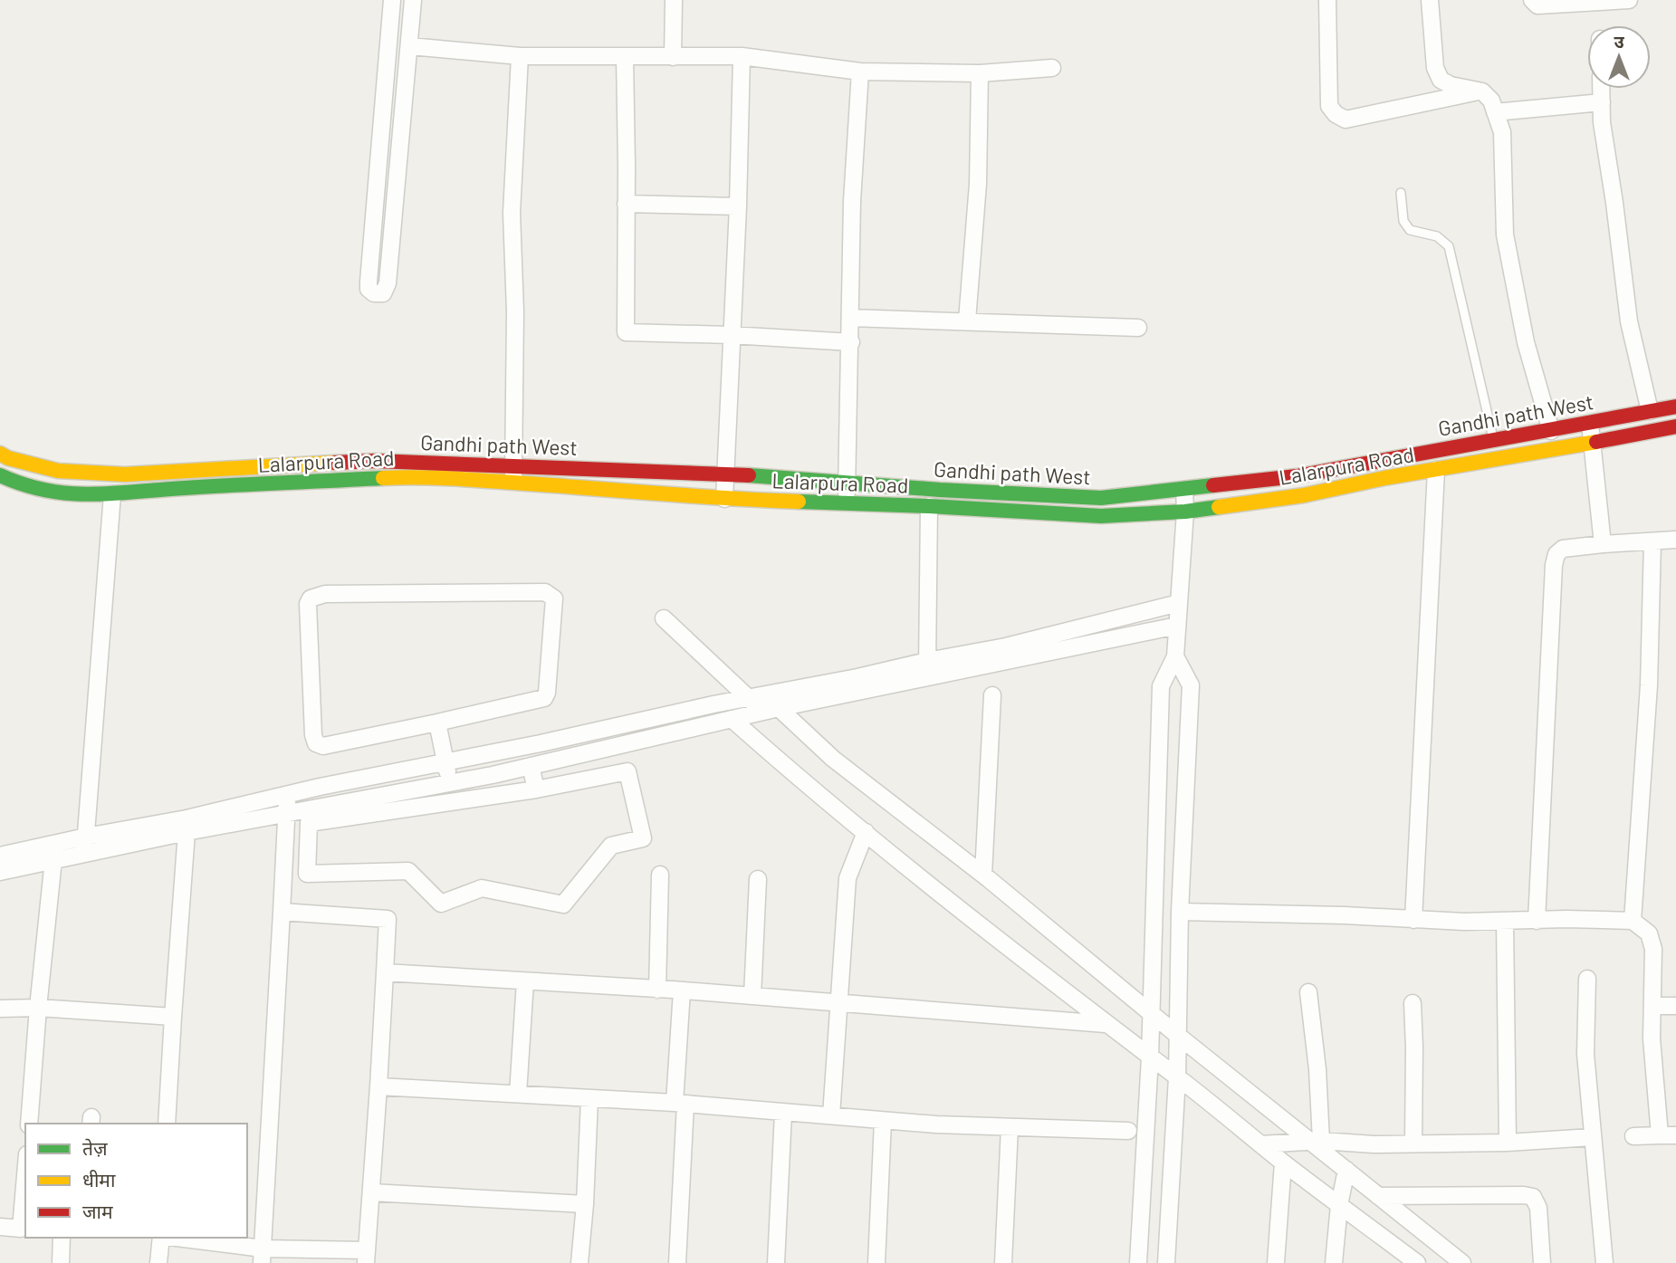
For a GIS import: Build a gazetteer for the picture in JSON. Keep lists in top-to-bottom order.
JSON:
{
  "streets": {
    "street": ["Gandhi path West", "Lalarpura Road"]
  },
  "legend": ["तेज़", "धीमा", "जाम"],
  "north": "top"
}
